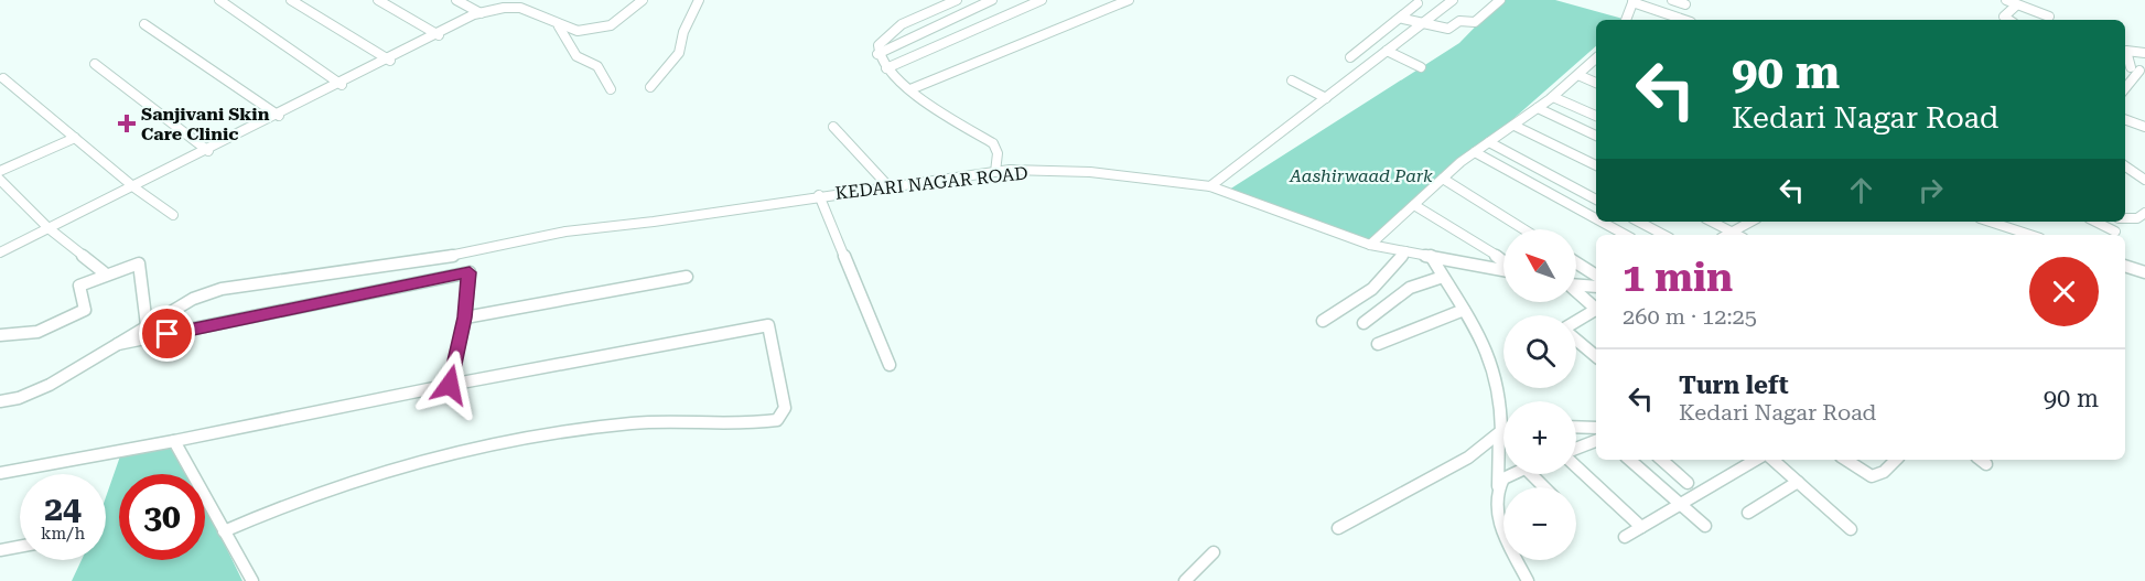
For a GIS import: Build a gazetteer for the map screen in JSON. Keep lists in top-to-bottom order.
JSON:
{
  "streets": {
    "street": ["KEDARI NAGAR ROAD"]
  },
  "parks": ["Aashirwaad Park"],
  "places": {
    "health": ["Sanjivani Skin Care Clinic"]
  },
  "north": "top left",
  "page": {
    "turn": ["90 m", "Kedari Nagar Road"],
    "map_buttons": ["+", "−"],
    "heading": ["1 min", "260 m · 12:25"],
    "list": [
      {
        "name": "Turn left",
        "note": "Kedari Nagar Road",
        "value": "90 m"
      }
    ],
    "speed": "24 km/h",
    "limit": "30"
  }
}
